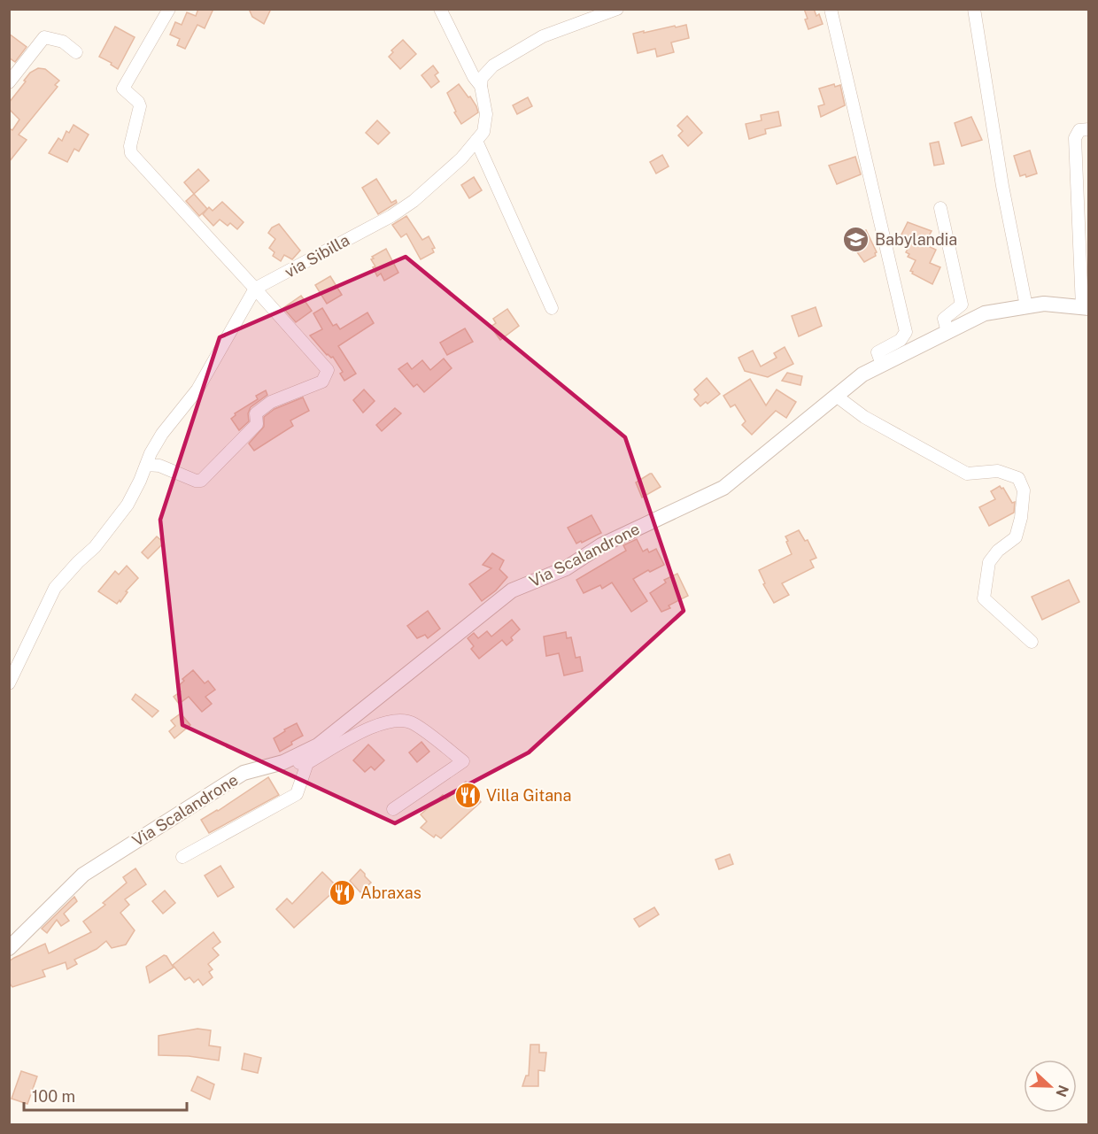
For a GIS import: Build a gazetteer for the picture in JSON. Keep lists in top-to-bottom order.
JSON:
{
  "streets": {
    "street": ["via Sibilla", "Via Scalandrone"]
  },
  "places": {
    "school or university": ["Babylandia"],
    "restaurant": ["Villa Gitana", "Abraxas"]
  },
  "scale_bar": "100 m",
  "north": "right"
}
